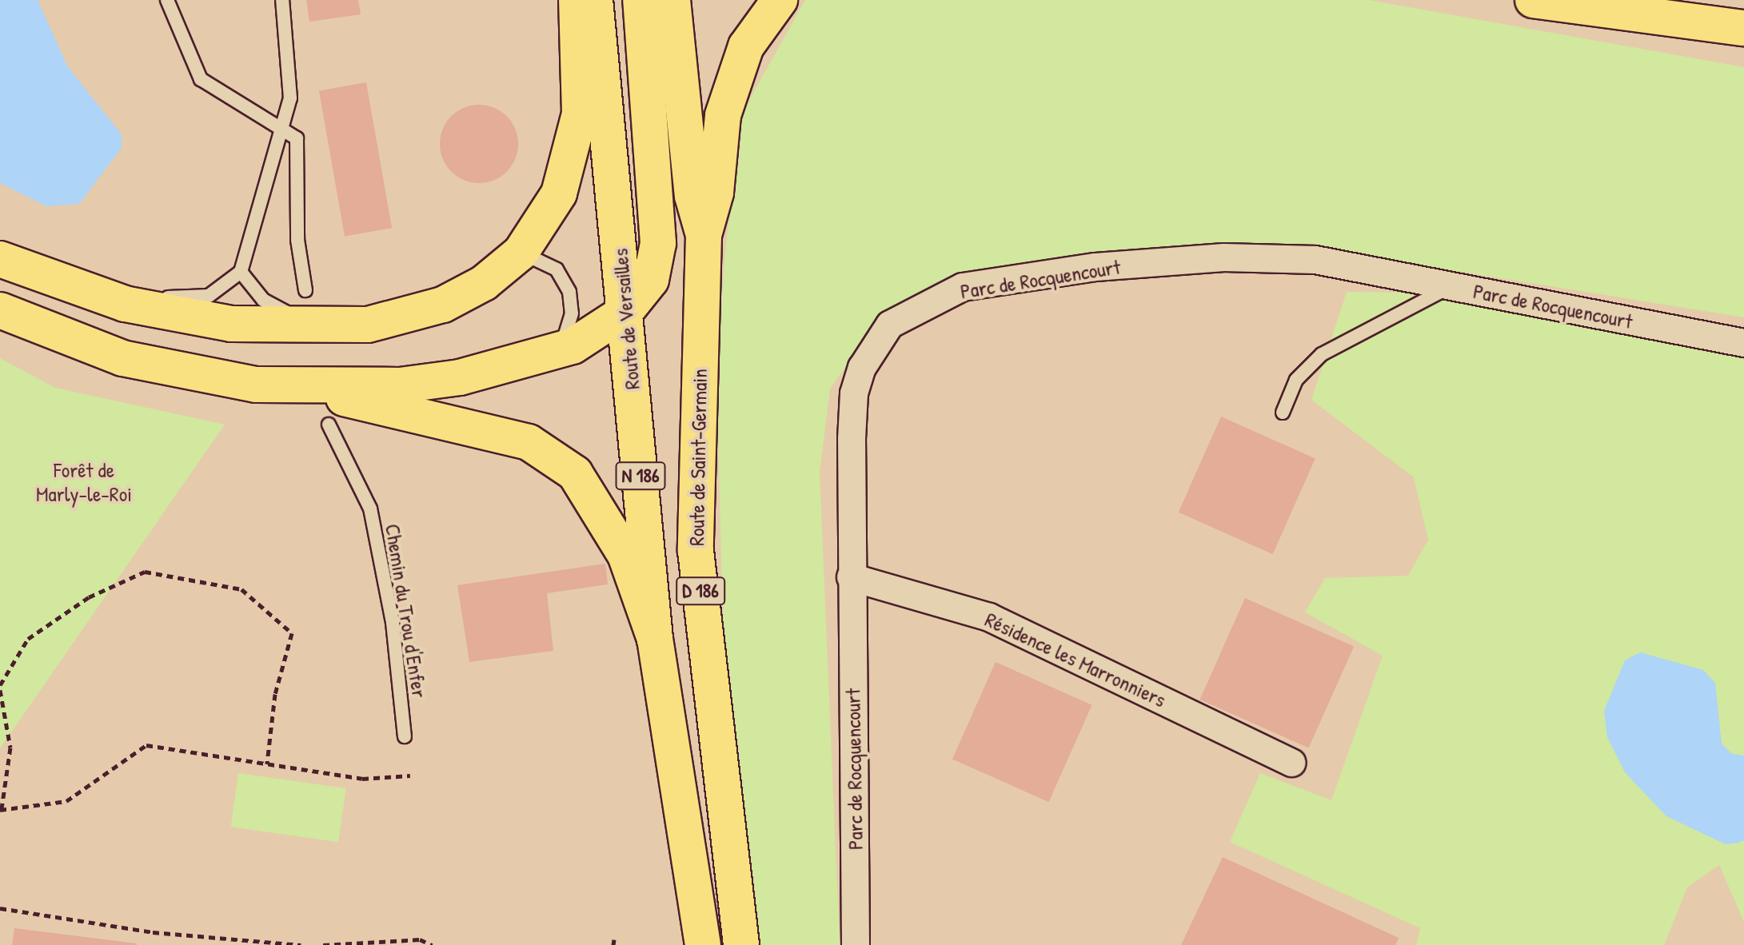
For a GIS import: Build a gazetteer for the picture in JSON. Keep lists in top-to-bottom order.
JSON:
{
  "streets": {
    "main road": [
      "Route de Versailles",
      "Route de Saint-Germain",
      "N 186",
      "D 186"
    ],
    "street": ["Parc de Rocquencourt", "Résidence les Marronniers"],
    "lane": ["Chemin du Trou d'Enfer"]
  },
  "crossings": [
    ["Parc de Rocquencourt", "Résidence les Marronniers"]
  ],
  "parks": ["Forêt de Marly-le-Roi"]
}
